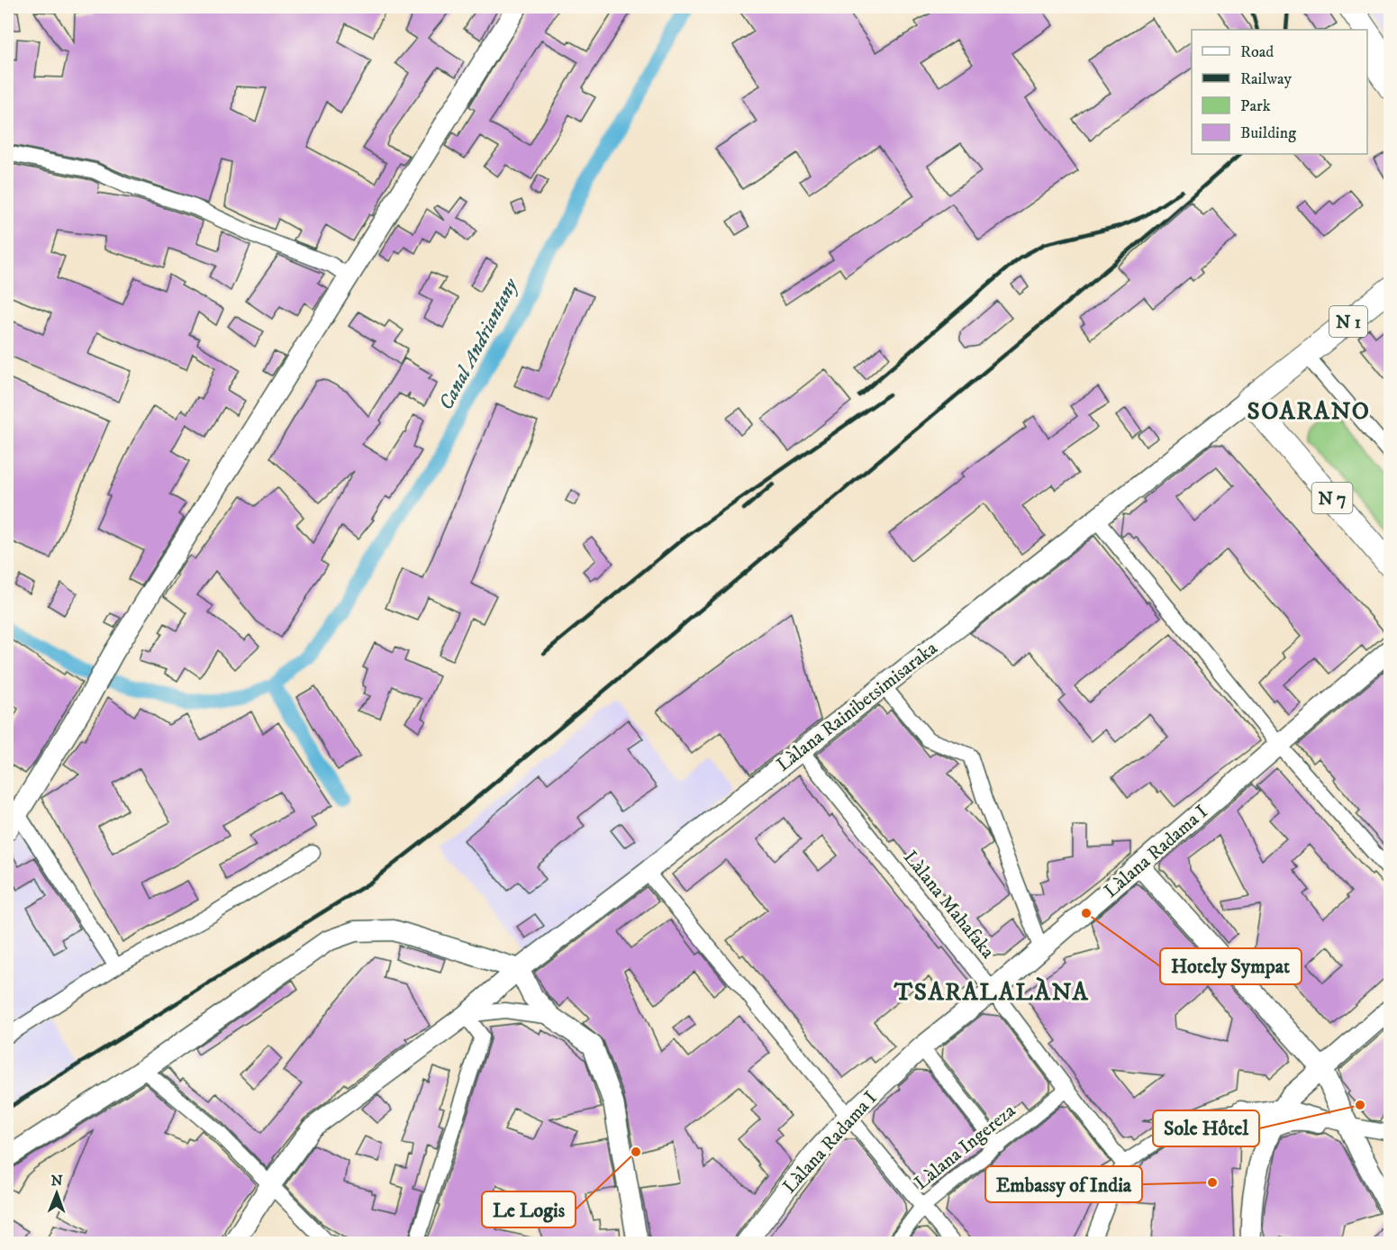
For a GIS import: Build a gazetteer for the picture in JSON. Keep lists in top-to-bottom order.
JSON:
{
  "streets": {
    "main road": ["N 1", "N 7"],
    "street": [
      "Làlana Rainibetsimisaraka",
      "Làlana Radama I",
      "Làlana Mahafaka",
      "Làlana Ingereza"
    ]
  },
  "crossings": [
    ["N 1", "N 7"],
    ["N 1", "Làlana Rainibetsimisaraka"],
    ["N 7", "Làlana Rainibetsimisaraka"],
    ["Làlana Rainibetsimisaraka", "Làlana Mahafaka"],
    ["Làlana Radama I", "Làlana Mahafaka"],
    ["Làlana Mahafaka", "Làlana Ingereza"]
  ],
  "districts": ["SOARANO", "TSARALALÀNA"],
  "water": ["Canal Andriantany"],
  "places": [
    "Hotely Sympat",
    "Sole Hôtel",
    "Le Logis",
    "Embassy of India"
  ],
  "legend": [
    "Road",
    "Railway",
    "Park",
    "Building"
  ],
  "north": "top"
}
